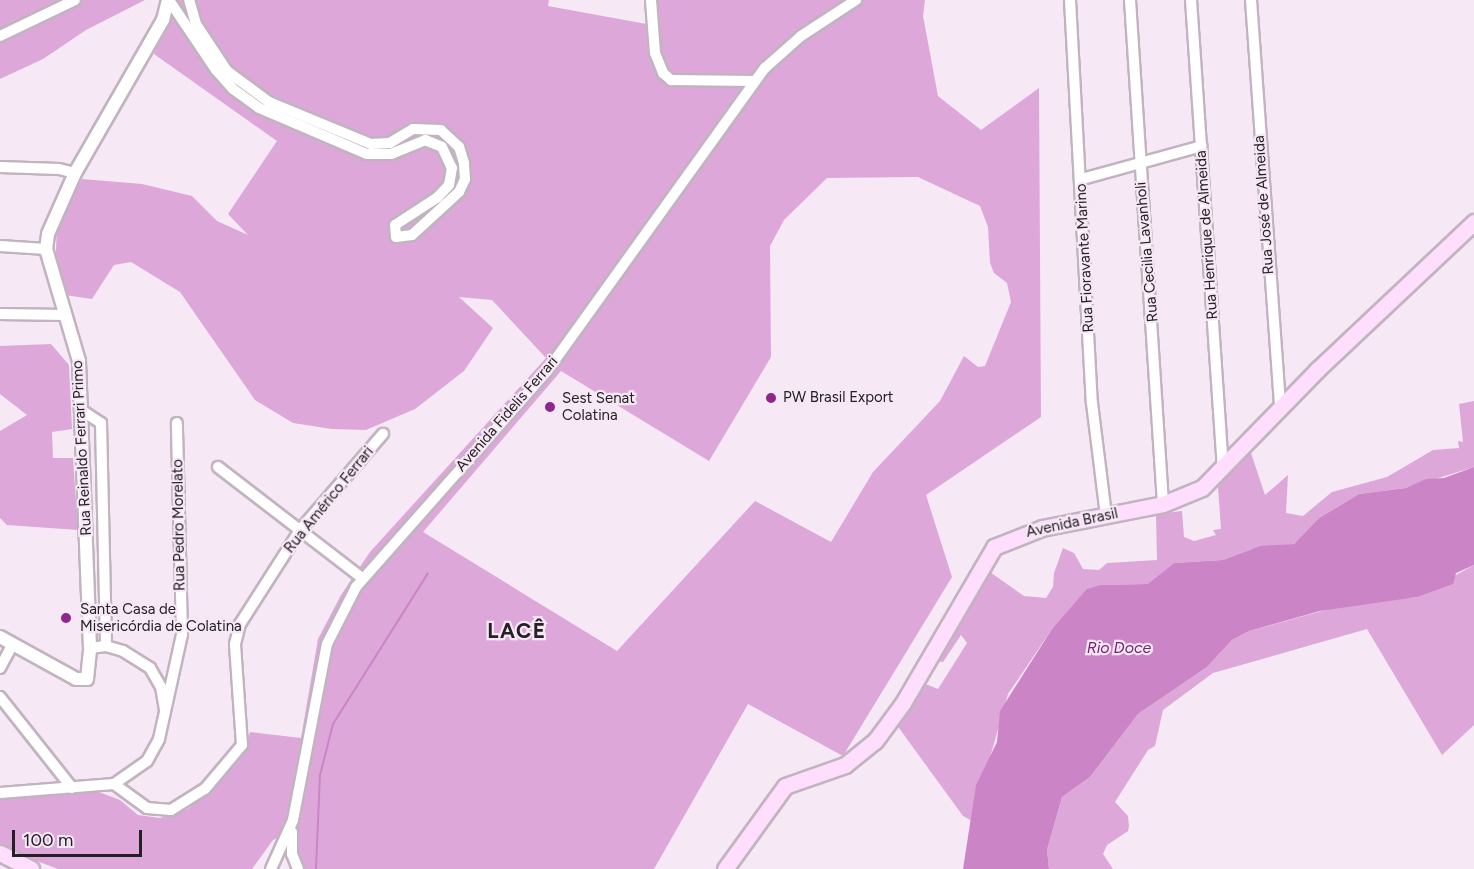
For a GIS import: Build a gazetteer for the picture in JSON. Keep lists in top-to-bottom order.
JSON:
{
  "streets": {
    "main road": ["Avenida Brasil"],
    "street": [
      "Rua José de Almeida",
      "Rua Henrique de Almeida",
      "Rua Cecilia Lavanholi",
      "Rua Fioravante Marino",
      "Avenida Fidelis Ferrari",
      "Rua Reinaldo Ferrari Primo",
      "Rua Américo Ferrari",
      "Rua Pedro Morelato"
    ]
  },
  "crossings": [
    ["Rua José de Almeida", "Avenida Brasil"],
    ["Rua Henrique de Almeida", "Avenida Brasil"],
    ["Rua Cecilia Lavanholi", "Avenida Brasil"],
    ["Rua Fioravante Marino", "Avenida Brasil"],
    ["Rua Américo Ferrari", "Rua Pedro Morelato"]
  ],
  "districts": ["LACÊ"],
  "water": ["Rio Doce"],
  "places": ["PW Brasil Export", "Sest Senat Colatina", "Santa Casa de Misericórdia de Colatina"],
  "scale_bar": "100 m"
}
